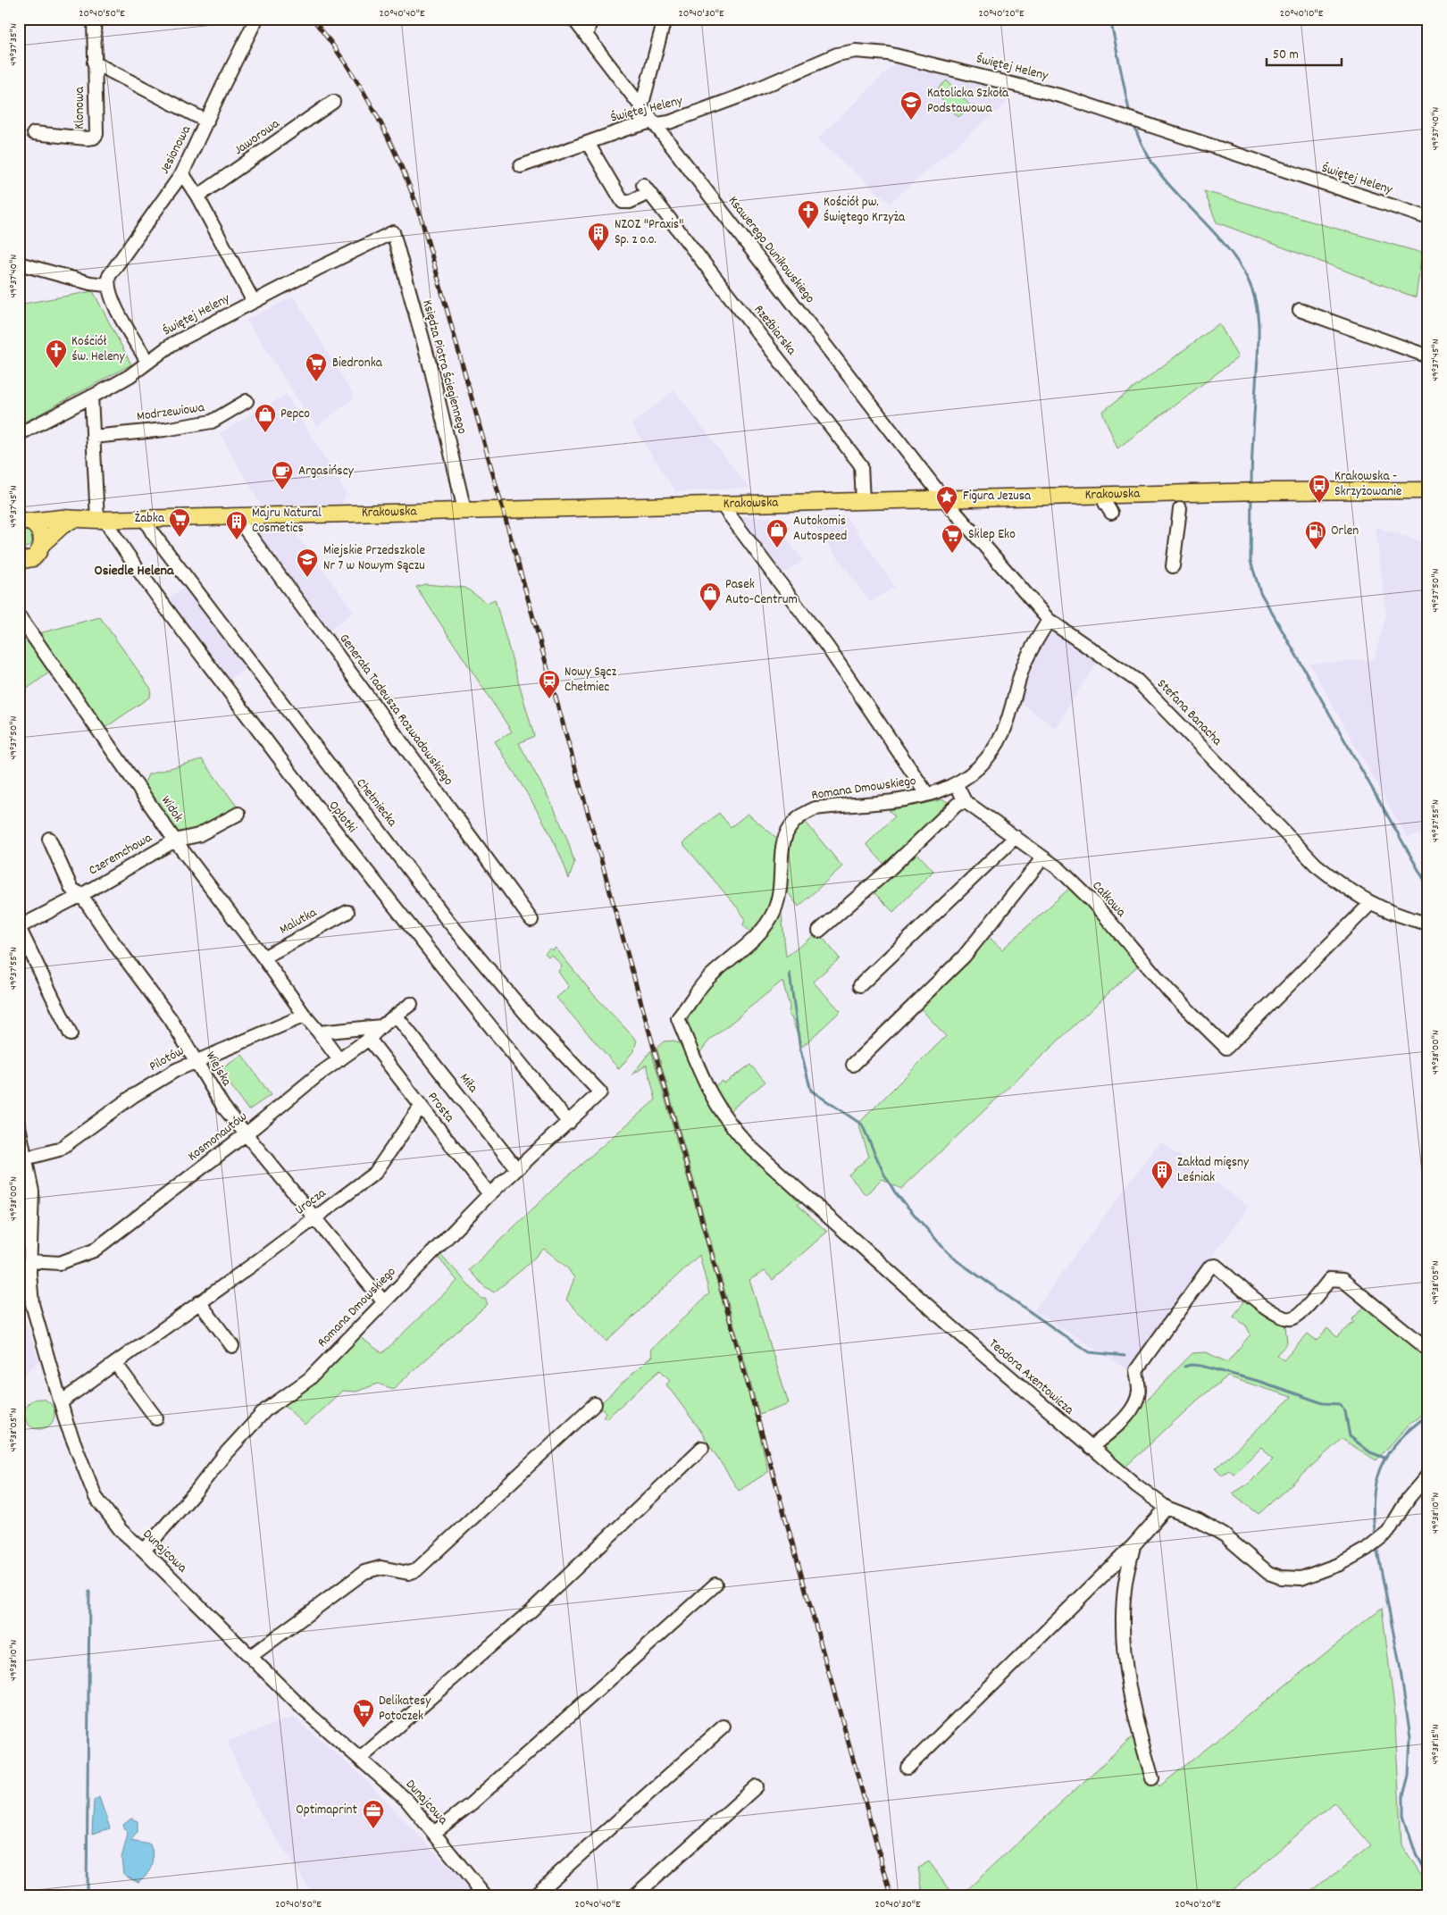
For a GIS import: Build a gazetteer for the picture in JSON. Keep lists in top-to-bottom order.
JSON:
{
  "streets": {
    "main road": ["Krakowska"],
    "street": [
      "Świętej Heleny",
      "Klonowa",
      "Jaworowa",
      "Jesionowa",
      "Ksawerego Dunikowskiego",
      "Rzeźbiarska",
      "Księdza Piotra Ściegiennego",
      "Modrzewiowa",
      "Generała Tadeusza Rozwadowskiego",
      "Stefana Banacha",
      "Romana Dmowskiego",
      "Chełmiecka",
      "Widok",
      "Opłotki",
      "Czeremchowa",
      "Całkowa",
      "Malutka",
      "Pilotów",
      "Wiejska",
      "Miła",
      "Prosta",
      "Kosmonautów",
      "Urocza",
      "Teodora Axentowicza",
      "Dunajcowa"
    ]
  },
  "crossings": [
    ["Świętej Heleny", "Ksawerego Dunikowskiego"],
    ["Świętej Heleny", "Rzeźbiarska"],
    ["Świętej Heleny", "Księdza Piotra Ściegiennego"],
    ["Ksawerego Dunikowskiego", "Krakowska"],
    ["Ksawerego Dunikowskiego", "Stefana Banacha"],
    ["Rzeźbiarska", "Krakowska"],
    ["Księdza Piotra Ściegiennego", "Krakowska"],
    ["Krakowska", "Generała Tadeusza Rozwadowskiego"],
    ["Krakowska", "Stefana Banacha"],
    ["Krakowska", "Chełmiecka"],
    ["Krakowska", "Opłotki"],
    ["Stefana Banacha", "Romana Dmowskiego"],
    ["Stefana Banacha", "Całkowa"],
    ["Romana Dmowskiego", "Chełmiecka"],
    ["Romana Dmowskiego", "Opłotki"],
    ["Romana Dmowskiego", "Całkowa"],
    ["Romana Dmowskiego", "Wiejska"],
    ["Romana Dmowskiego", "Miła"],
    ["Romana Dmowskiego", "Prosta"],
    ["Romana Dmowskiego", "Teodora Axentowicza"],
    ["Romana Dmowskiego", "Dunajcowa"],
    ["Widok", "Czeremchowa"],
    ["Widok", "Malutka"],
    ["Widok", "Pilotów"],
    ["Czeremchowa", "Wiejska"],
    ["Pilotów", "Wiejska"],
    ["Pilotów", "Dunajcowa"],
    ["Wiejska", "Kosmonautów"],
    ["Wiejska", "Urocza"],
    ["Miła", "Kosmonautów"],
    ["Prosta", "Kosmonautów"],
    ["Prosta", "Urocza"],
    ["Kosmonautów", "Dunajcowa"],
    ["Urocza", "Dunajcowa"]
  ],
  "districts": ["Osiedle Helena"],
  "places": {
    "school or university": ["Katolicka Szkoła Podstawowa", "Miejskie Przedszkole Nr 7 w Nowym Sączu"],
    "church": ["Kościół pw. Świętego Krzyża", "Kościół św. Heleny"],
    "building": ["NZOZ \"Praxis\" Sp. z o.o.", "Majru Natural Cosmetics", "Zakład mięsny Leśniak"],
    "supermarket": [
      "Biedronka",
      "Żabka",
      "Sklep Eko",
      "Delikatesy Potoczek"
    ],
    "shop": ["Pepco", "Autokomis Autospeed", "Pasek Auto-Centrum"],
    "cafe": ["Argasińscy"],
    "bus stop": ["Krakowska - Skrzyżowanie"],
    "place": ["Figura Jezusa"],
    "fuel station": ["Orlen"],
    "station": ["Nowy Sącz Chełmiec"],
    "office": ["Optimaprint"]
  },
  "scale_bar": "50 m",
  "coordinates": [
    "20°40'50\"E",
    "20°40'40\"E",
    "20°40'30\"E",
    "20°40'20\"E",
    "20°40'10\"E",
    "49°37'35\"N",
    "49°37'40\"N",
    "49°37'45\"N",
    "49°37'50\"N",
    "49°37'55\"N",
    "49°38'00\"N",
    "49°38'05\"N",
    "49°38'10\"N",
    "49°38'15\"N"
  ]
}
